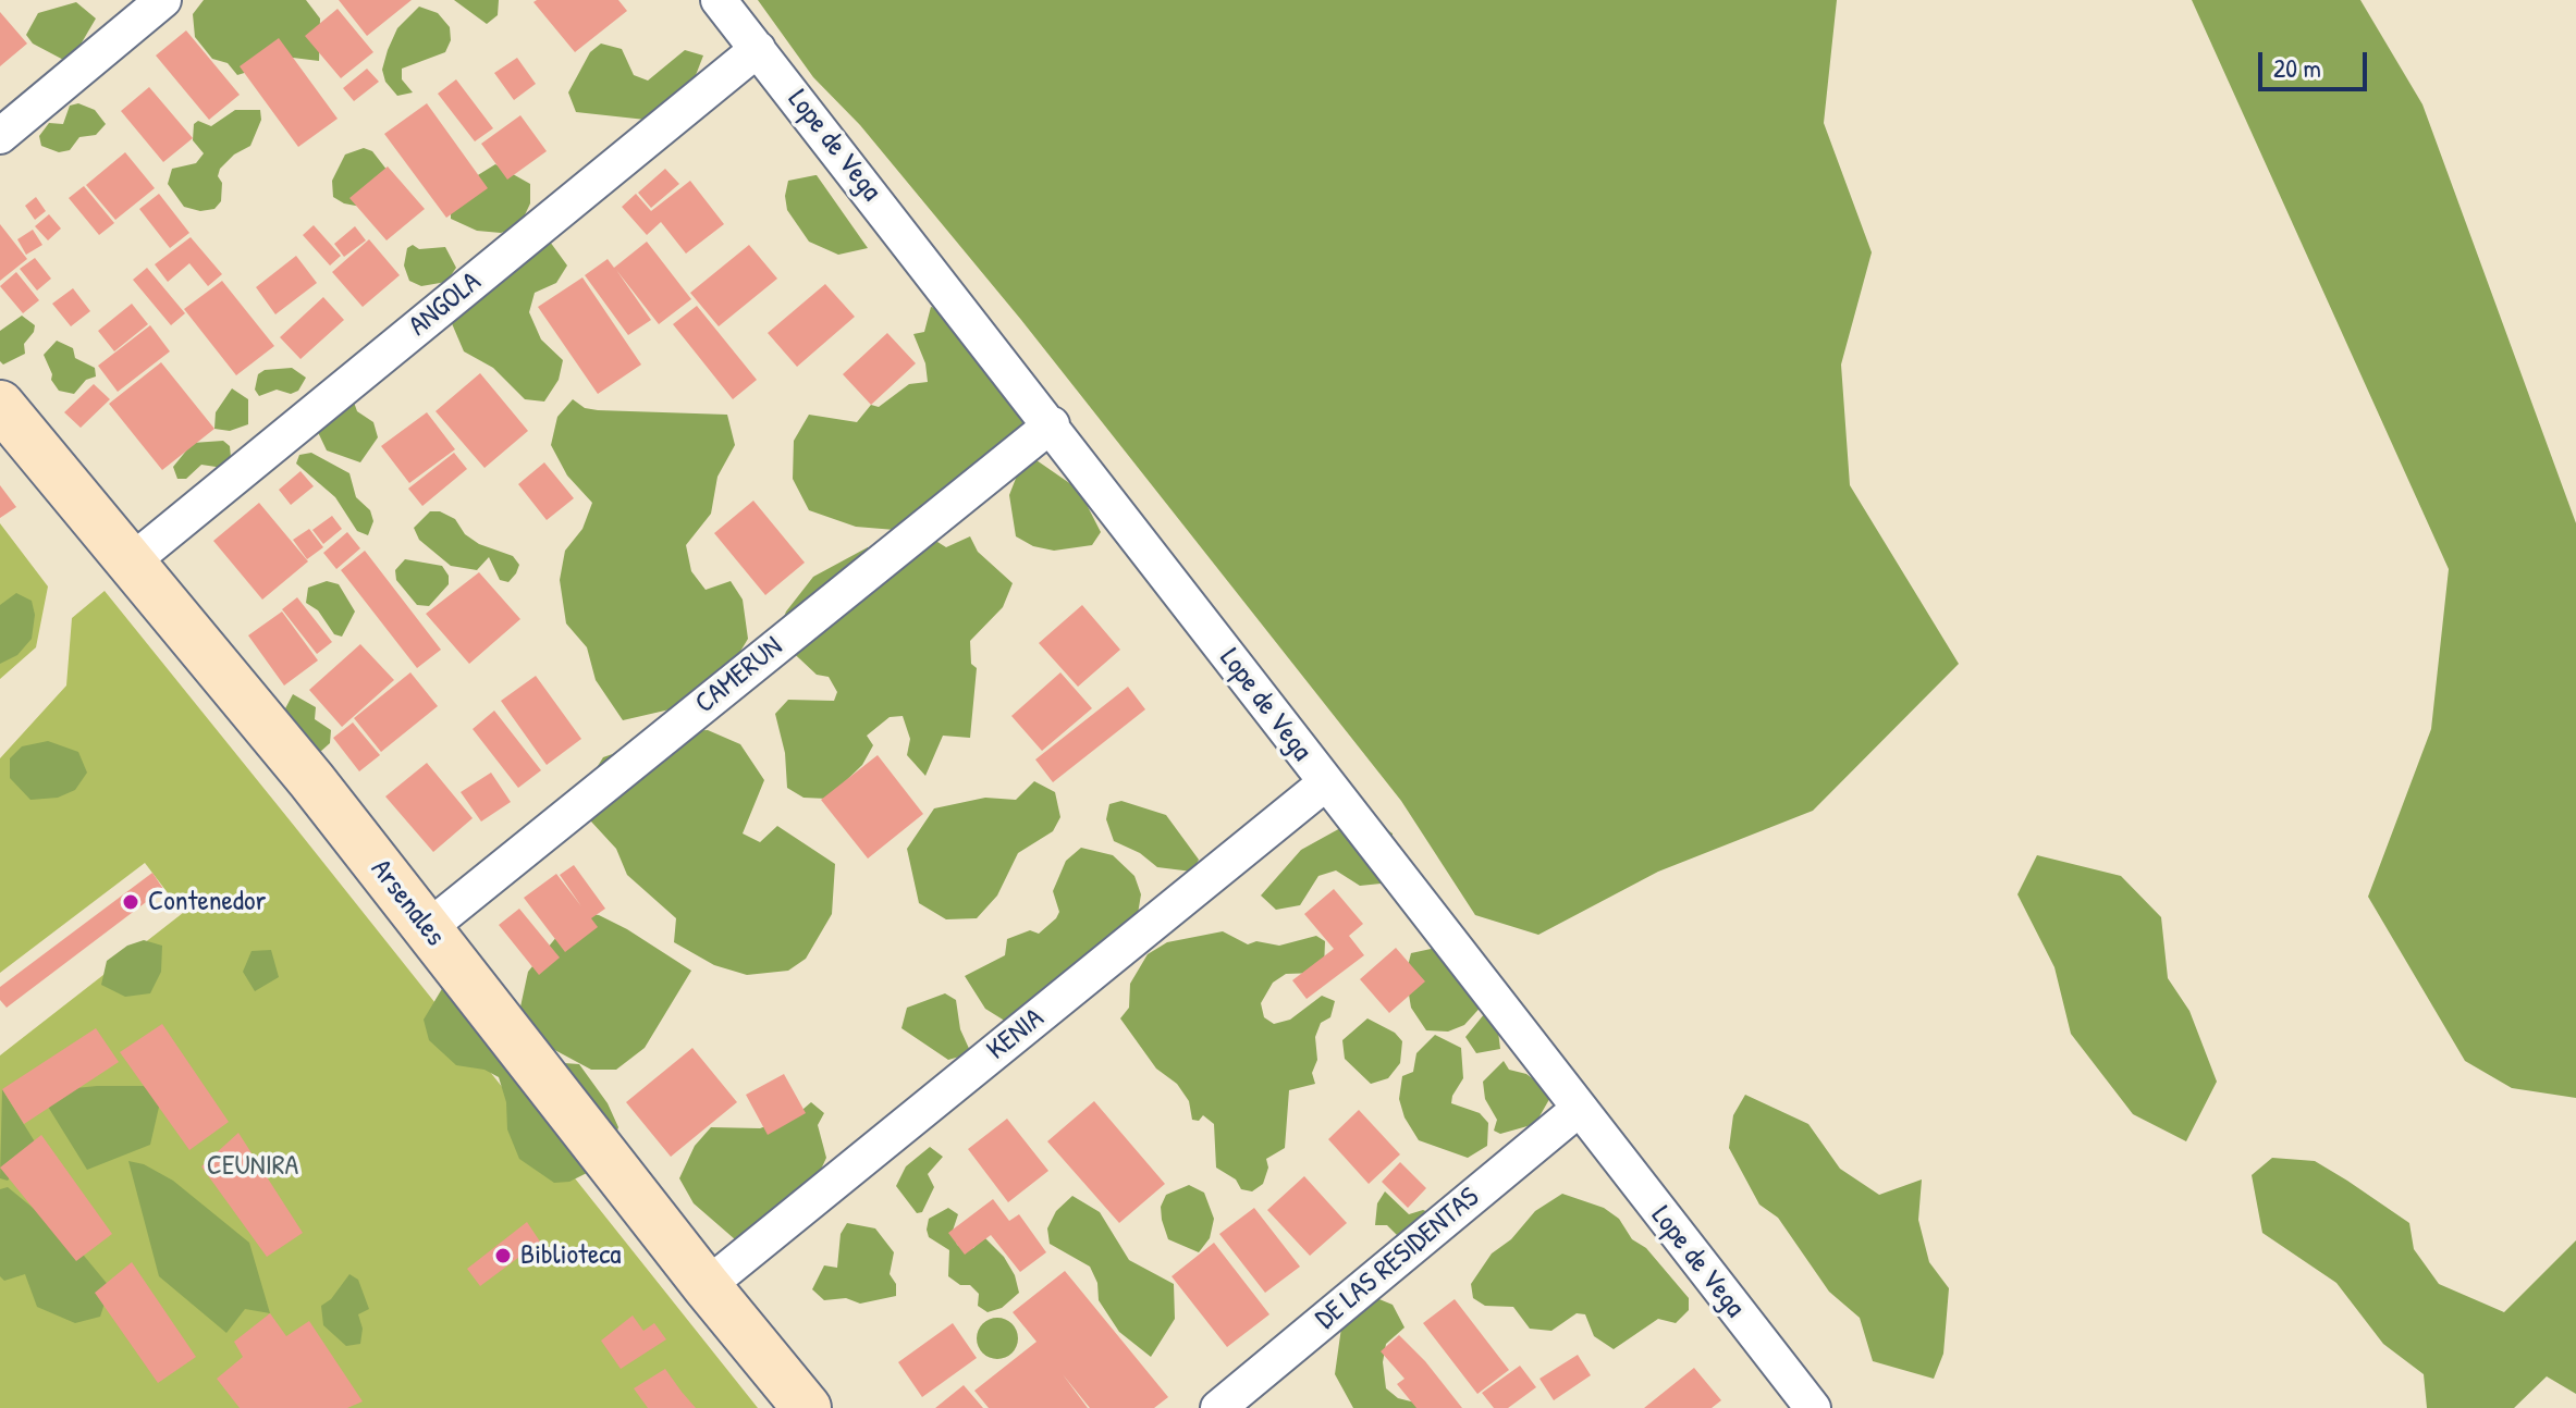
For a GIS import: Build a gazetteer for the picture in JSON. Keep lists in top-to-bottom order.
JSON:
{
  "streets": {
    "main road": ["Arsenales"],
    "street": [
      "Lope de Vega",
      "ANGOLA",
      "CAMERUN",
      "KENIA",
      "DE LAS RESIDENTAS"
    ]
  },
  "crossings": [
    ["Lope de Vega", "ANGOLA"],
    ["Lope de Vega", "CAMERUN"],
    ["Lope de Vega", "KENIA"],
    ["Lope de Vega", "DE LAS RESIDENTAS"],
    ["ANGOLA", "Arsenales"],
    ["CAMERUN", "Arsenales"],
    ["Arsenales", "KENIA"]
  ],
  "parks": ["CEUNIRA"],
  "places": ["Contenedor", "Biblioteca"],
  "scale_bar": "20 m"
}
